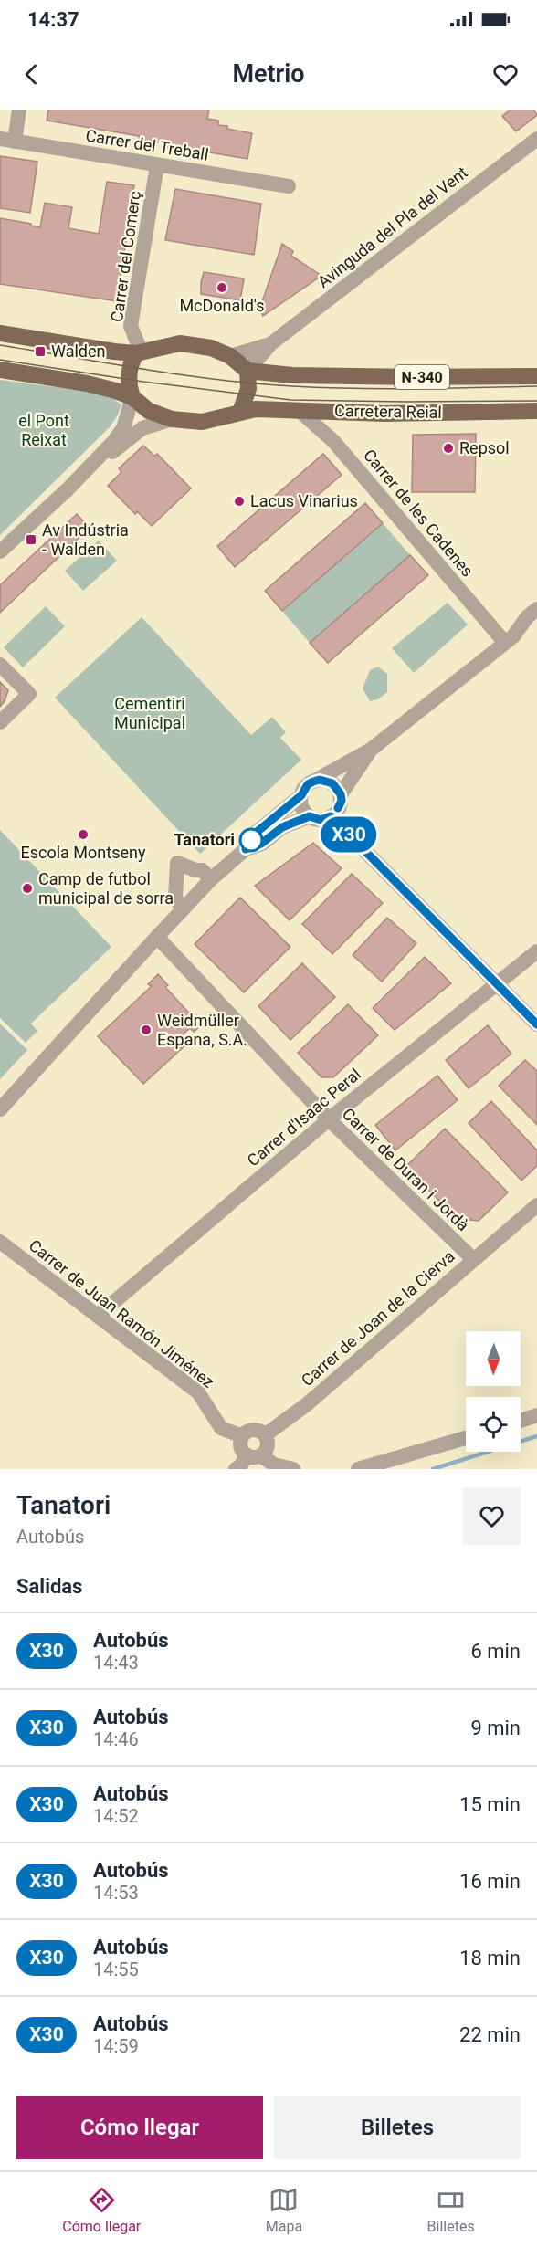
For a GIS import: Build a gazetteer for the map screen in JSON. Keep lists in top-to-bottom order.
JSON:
{
  "streets": {
    "main road": ["N-340", "Carretera Reial"],
    "street": [
      "Carrer del Treball",
      "Avinguda del Pla del Vent",
      "Carrer del Comerç",
      "Carrer de les Cadenes",
      "Carrer d'Isaac Peral",
      "Carrer de Duran i Jordà",
      "Carrer de Juan Ramón Jiménez",
      "Carrer de Joan de la Cierva"
    ]
  },
  "crossings": [
    ["Carrer del Treball", "Carrer del Comerç"],
    ["Avinguda del Pla del Vent", "Carrer del Comerç"],
    ["Avinguda del Pla del Vent", "N-340"],
    ["Avinguda del Pla del Vent", "Carretera Reial"],
    ["Carrer del Comerç", "N-340"],
    ["Carrer del Comerç", "Carretera Reial"],
    ["N-340", "Carretera Reial"],
    ["Carretera Reial", "Carrer de les Cadenes"],
    ["Carrer d'Isaac Peral", "Carrer de Duran i Jordà"],
    ["Carrer d'Isaac Peral", "Carrer de Juan Ramón Jiménez"],
    ["Carrer de Duran i Jordà", "Carrer de Joan de la Cierva"],
    ["Carrer de Juan Ramón Jiménez", "Carrer de Joan de la Cierva"]
  ],
  "parks": ["el Pont Reixat", "Cementiri Municipal"],
  "places": {
    "other": [
      "McDonald's",
      "Repsol",
      "Lacus Vinarius",
      "Escola Montseny",
      "Tanatori",
      "Camp de futbol municipal de sorra",
      "Weidmüller Espana, S.A."
    ],
    "transit": ["Walden", "Av Indústria - Walden"]
  },
  "lines": ["bus line X30"],
  "north": "bottom",
  "page": {
    "status": "14:37",
    "header": "Metrio",
    "on_map": "X30",
    "heading": [
      ["Tanatori", "Autobús"],
      "Salidas"
    ],
    "list": [
      {
        "mark": "X30",
        "name": "Autobús",
        "note": "14:43",
        "value": "6 min"
      },
      {
        "mark": "X30",
        "name": "Autobús",
        "note": "14:46",
        "value": "9 min"
      },
      {
        "mark": "X30",
        "name": "Autobús",
        "note": "14:52",
        "value": "15 min"
      },
      {
        "mark": "X30",
        "name": "Autobús",
        "note": "14:53",
        "value": "16 min"
      },
      {
        "mark": "X30",
        "name": "Autobús",
        "note": "14:55",
        "value": "18 min"
      },
      {
        "mark": "X30",
        "name": "Autobús",
        "note": "14:59",
        "value": "22 min"
      }
    ],
    "buttons": ["Cómo llegar", "Billetes"],
    "tabs": ["Cómo llegar", "Mapa", "Billetes"]
  }
}
